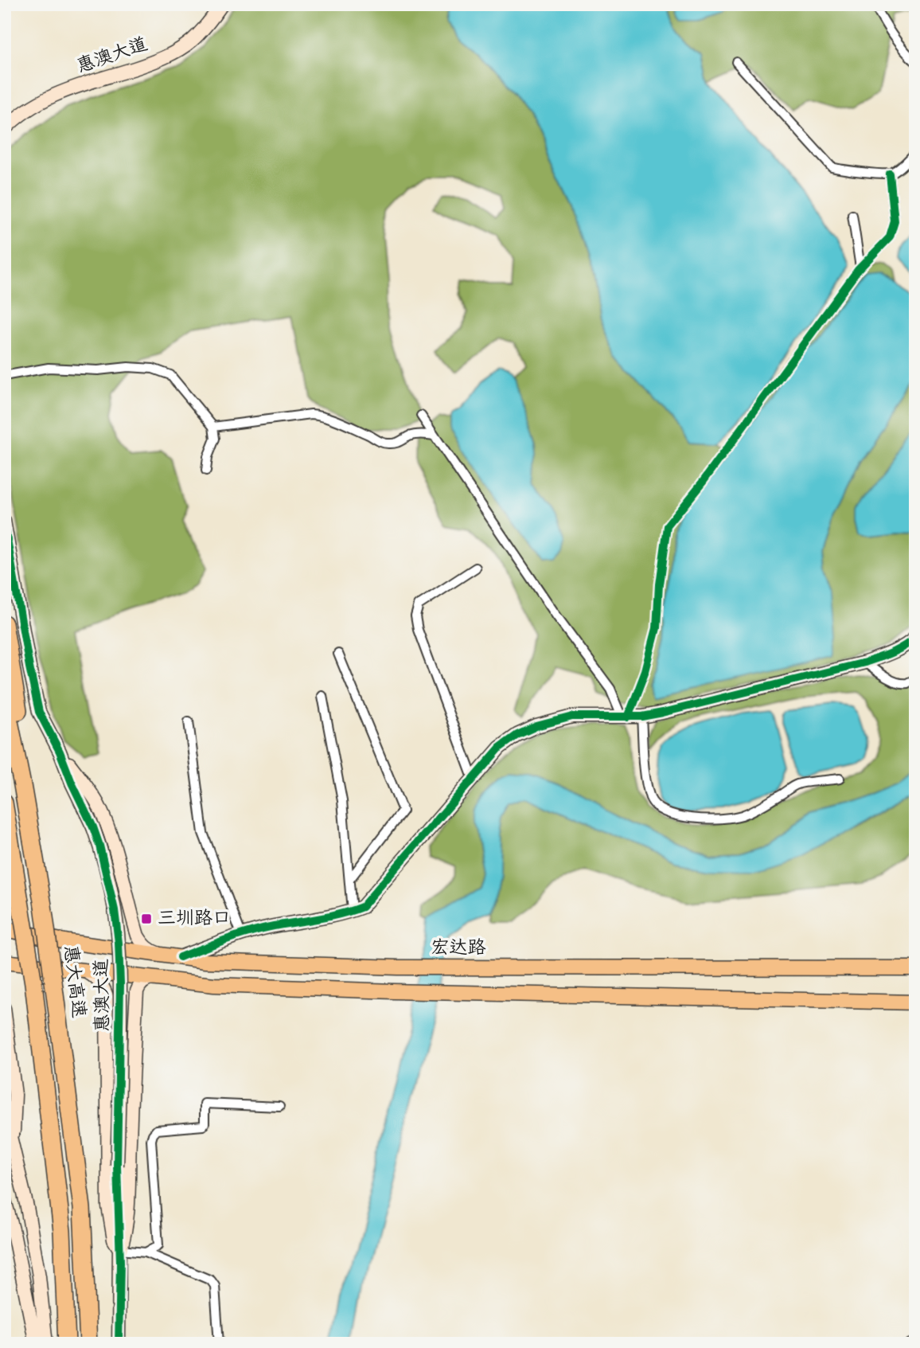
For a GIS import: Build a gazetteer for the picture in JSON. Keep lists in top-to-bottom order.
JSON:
{
  "streets": {
    "highway": ["惠大高速"],
    "main road": ["宏达路"],
    "street": ["惠澳大道"]
  },
  "places": {
    "transit": ["三圳路口"]
  }
}
